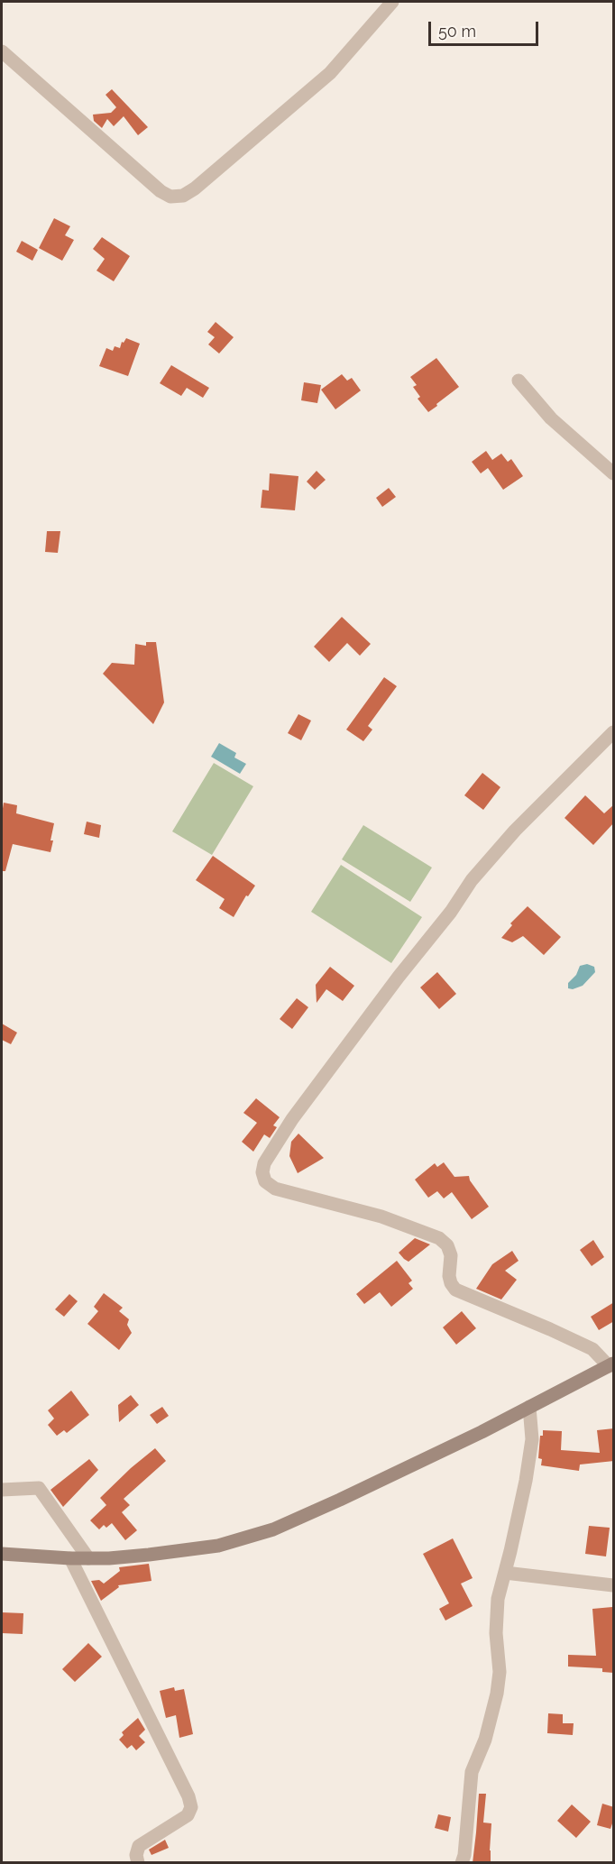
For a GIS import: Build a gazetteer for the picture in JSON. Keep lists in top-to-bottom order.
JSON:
{
  "scale_bar": "50 m"
}
